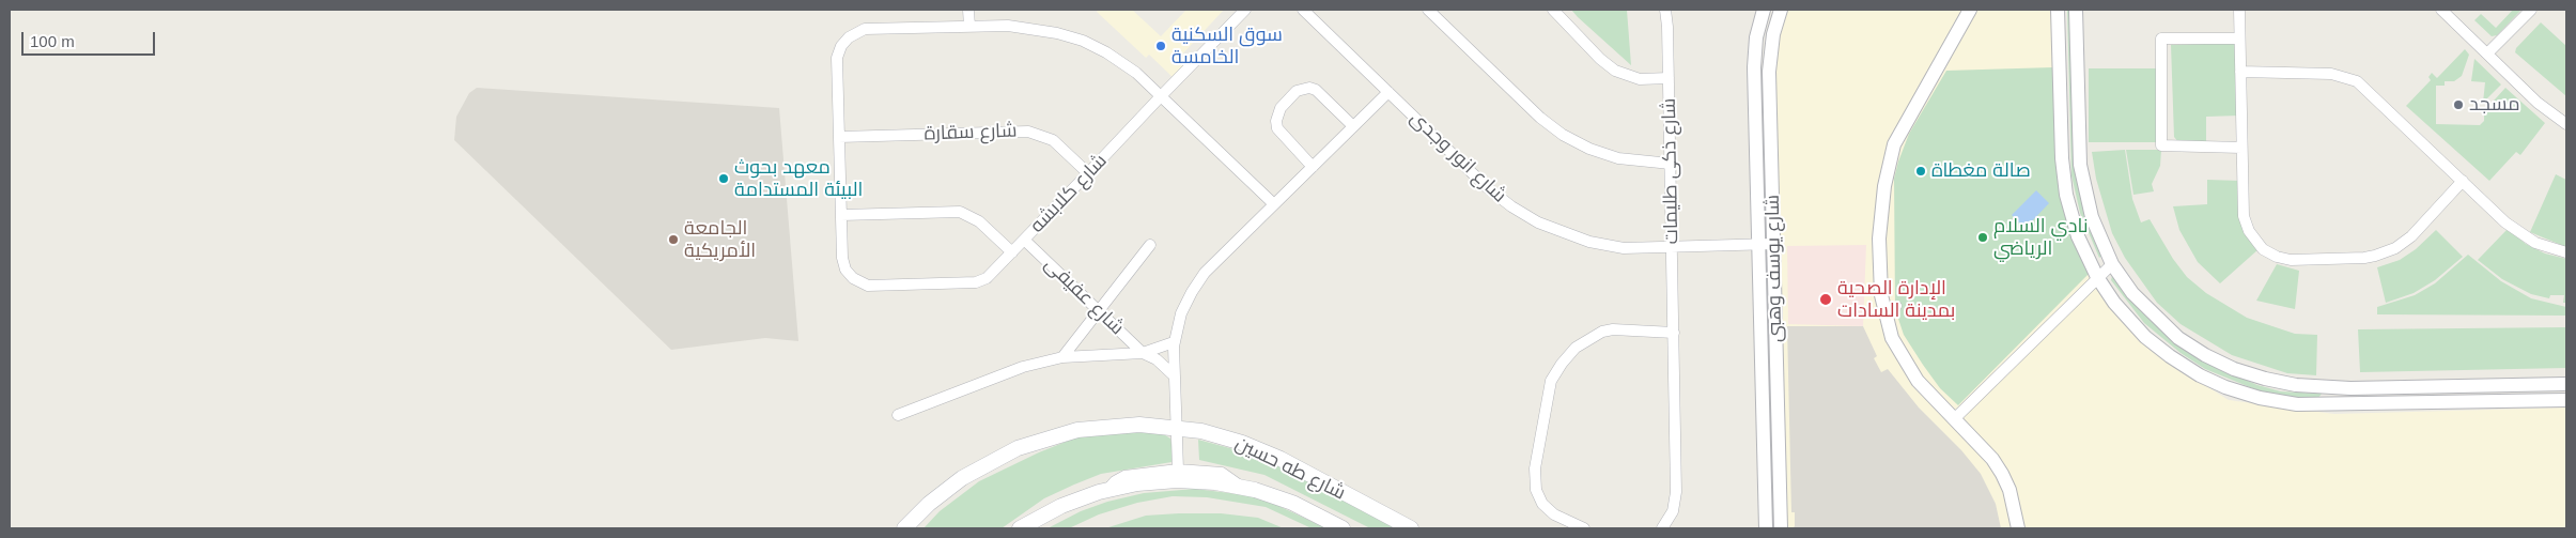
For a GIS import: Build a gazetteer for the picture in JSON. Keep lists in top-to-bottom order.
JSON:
{
  "streets": {
    "main road": ["شارع طه حسين"],
    "street": [
      "شارع سقارة",
      "شارع انور وجدى",
      "شارع ذكى طليمات",
      "شارع كلابشه",
      "شارع يوسف وهبى",
      "شارع عفيفى"
    ]
  },
  "crossings": [
    ["شارع سقارة", "شارع كلابشه"],
    ["شارع انور وجدى", "شارع ذكى طليمات"],
    ["شارع انور وجدى", "شارع يوسف وهبى"],
    ["شارع كلابشه", "شارع عفيفى"]
  ],
  "places": [
    "سوق السكنية الخامسة",
    "مسجد",
    "صالة مغطاة",
    "معهد بحوث البيئة المستدامة",
    "نادي السلام الرياضي",
    "الجامعة الأمريكية",
    "الإدارة الصحية بمدينة السادات"
  ],
  "scale_bar": "100 m"
}
